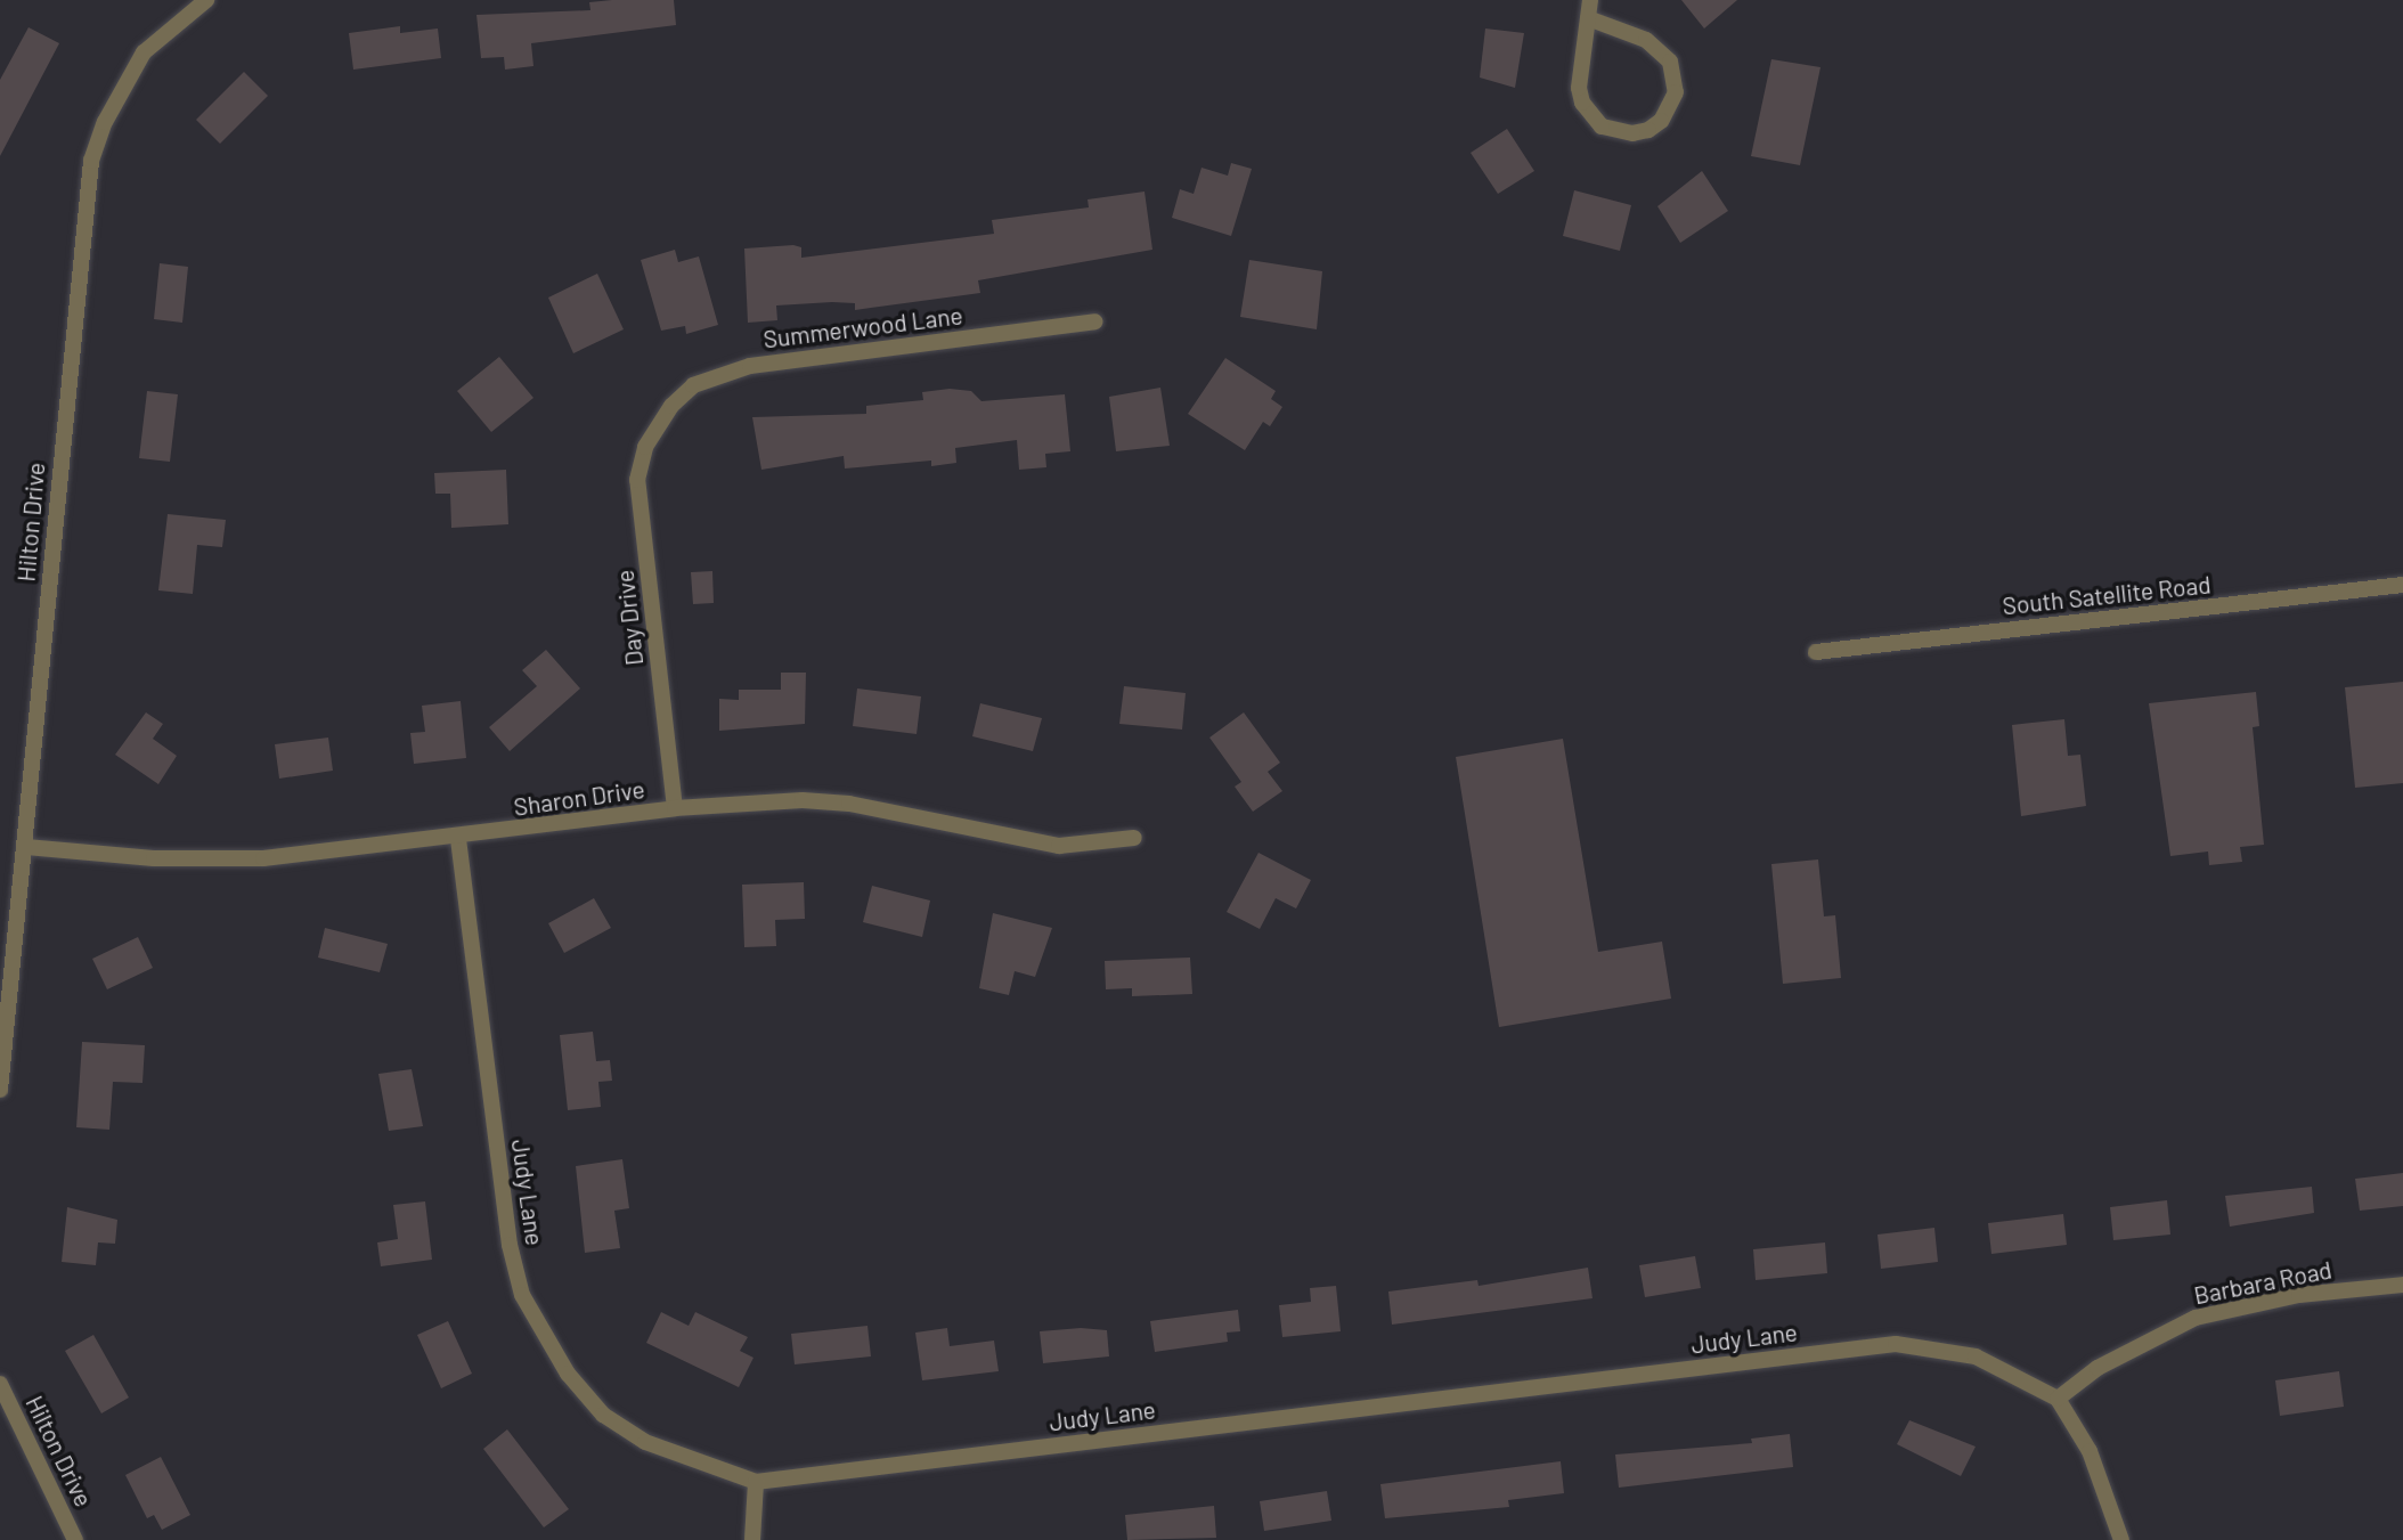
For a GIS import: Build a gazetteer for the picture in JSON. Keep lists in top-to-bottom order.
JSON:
{
  "streets": {
    "street": [
      "Summerwood Lane",
      "Hilton Drive",
      "South Satellite Road",
      "Day Drive",
      "Sharon Drive",
      "Judy Lane",
      "Barbara Road"
    ]
  },
  "crossings": [
    ["Summerwood Lane", "Day Drive"],
    ["Hilton Drive", "Sharon Drive"],
    ["Day Drive", "Sharon Drive"],
    ["Sharon Drive", "Judy Lane"],
    ["Judy Lane", "Barbara Road"]
  ]
}
